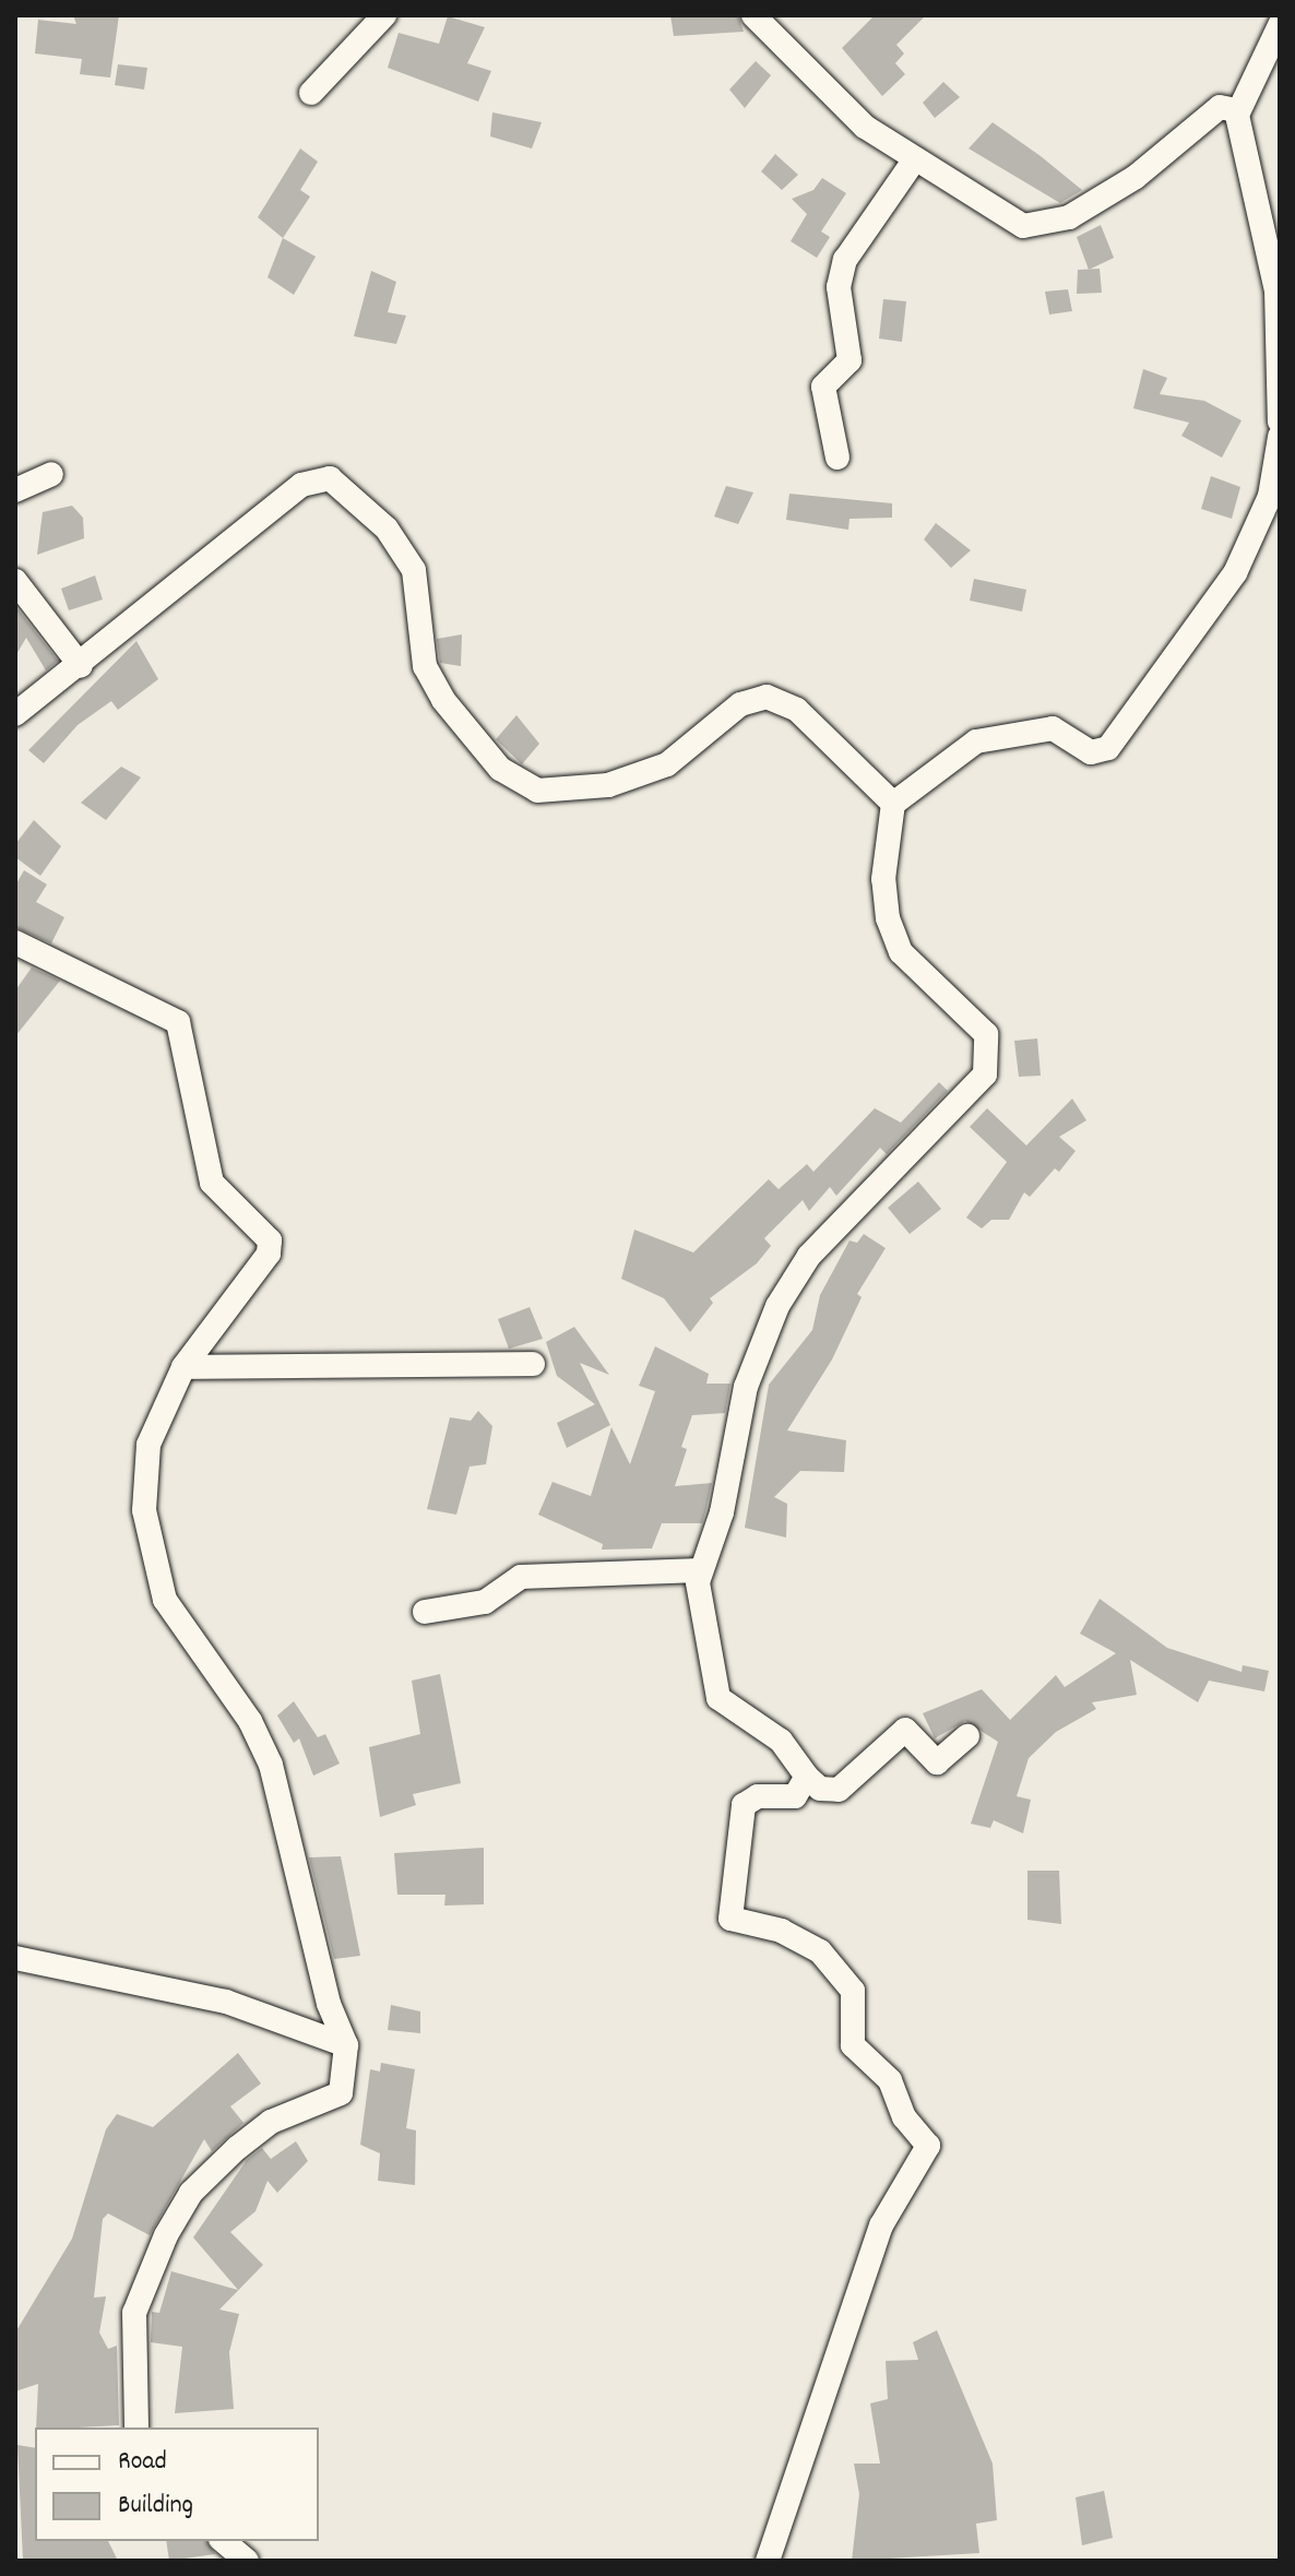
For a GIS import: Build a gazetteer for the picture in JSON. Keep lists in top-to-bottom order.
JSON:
{
  "legend": ["Road", "Building"]
}
